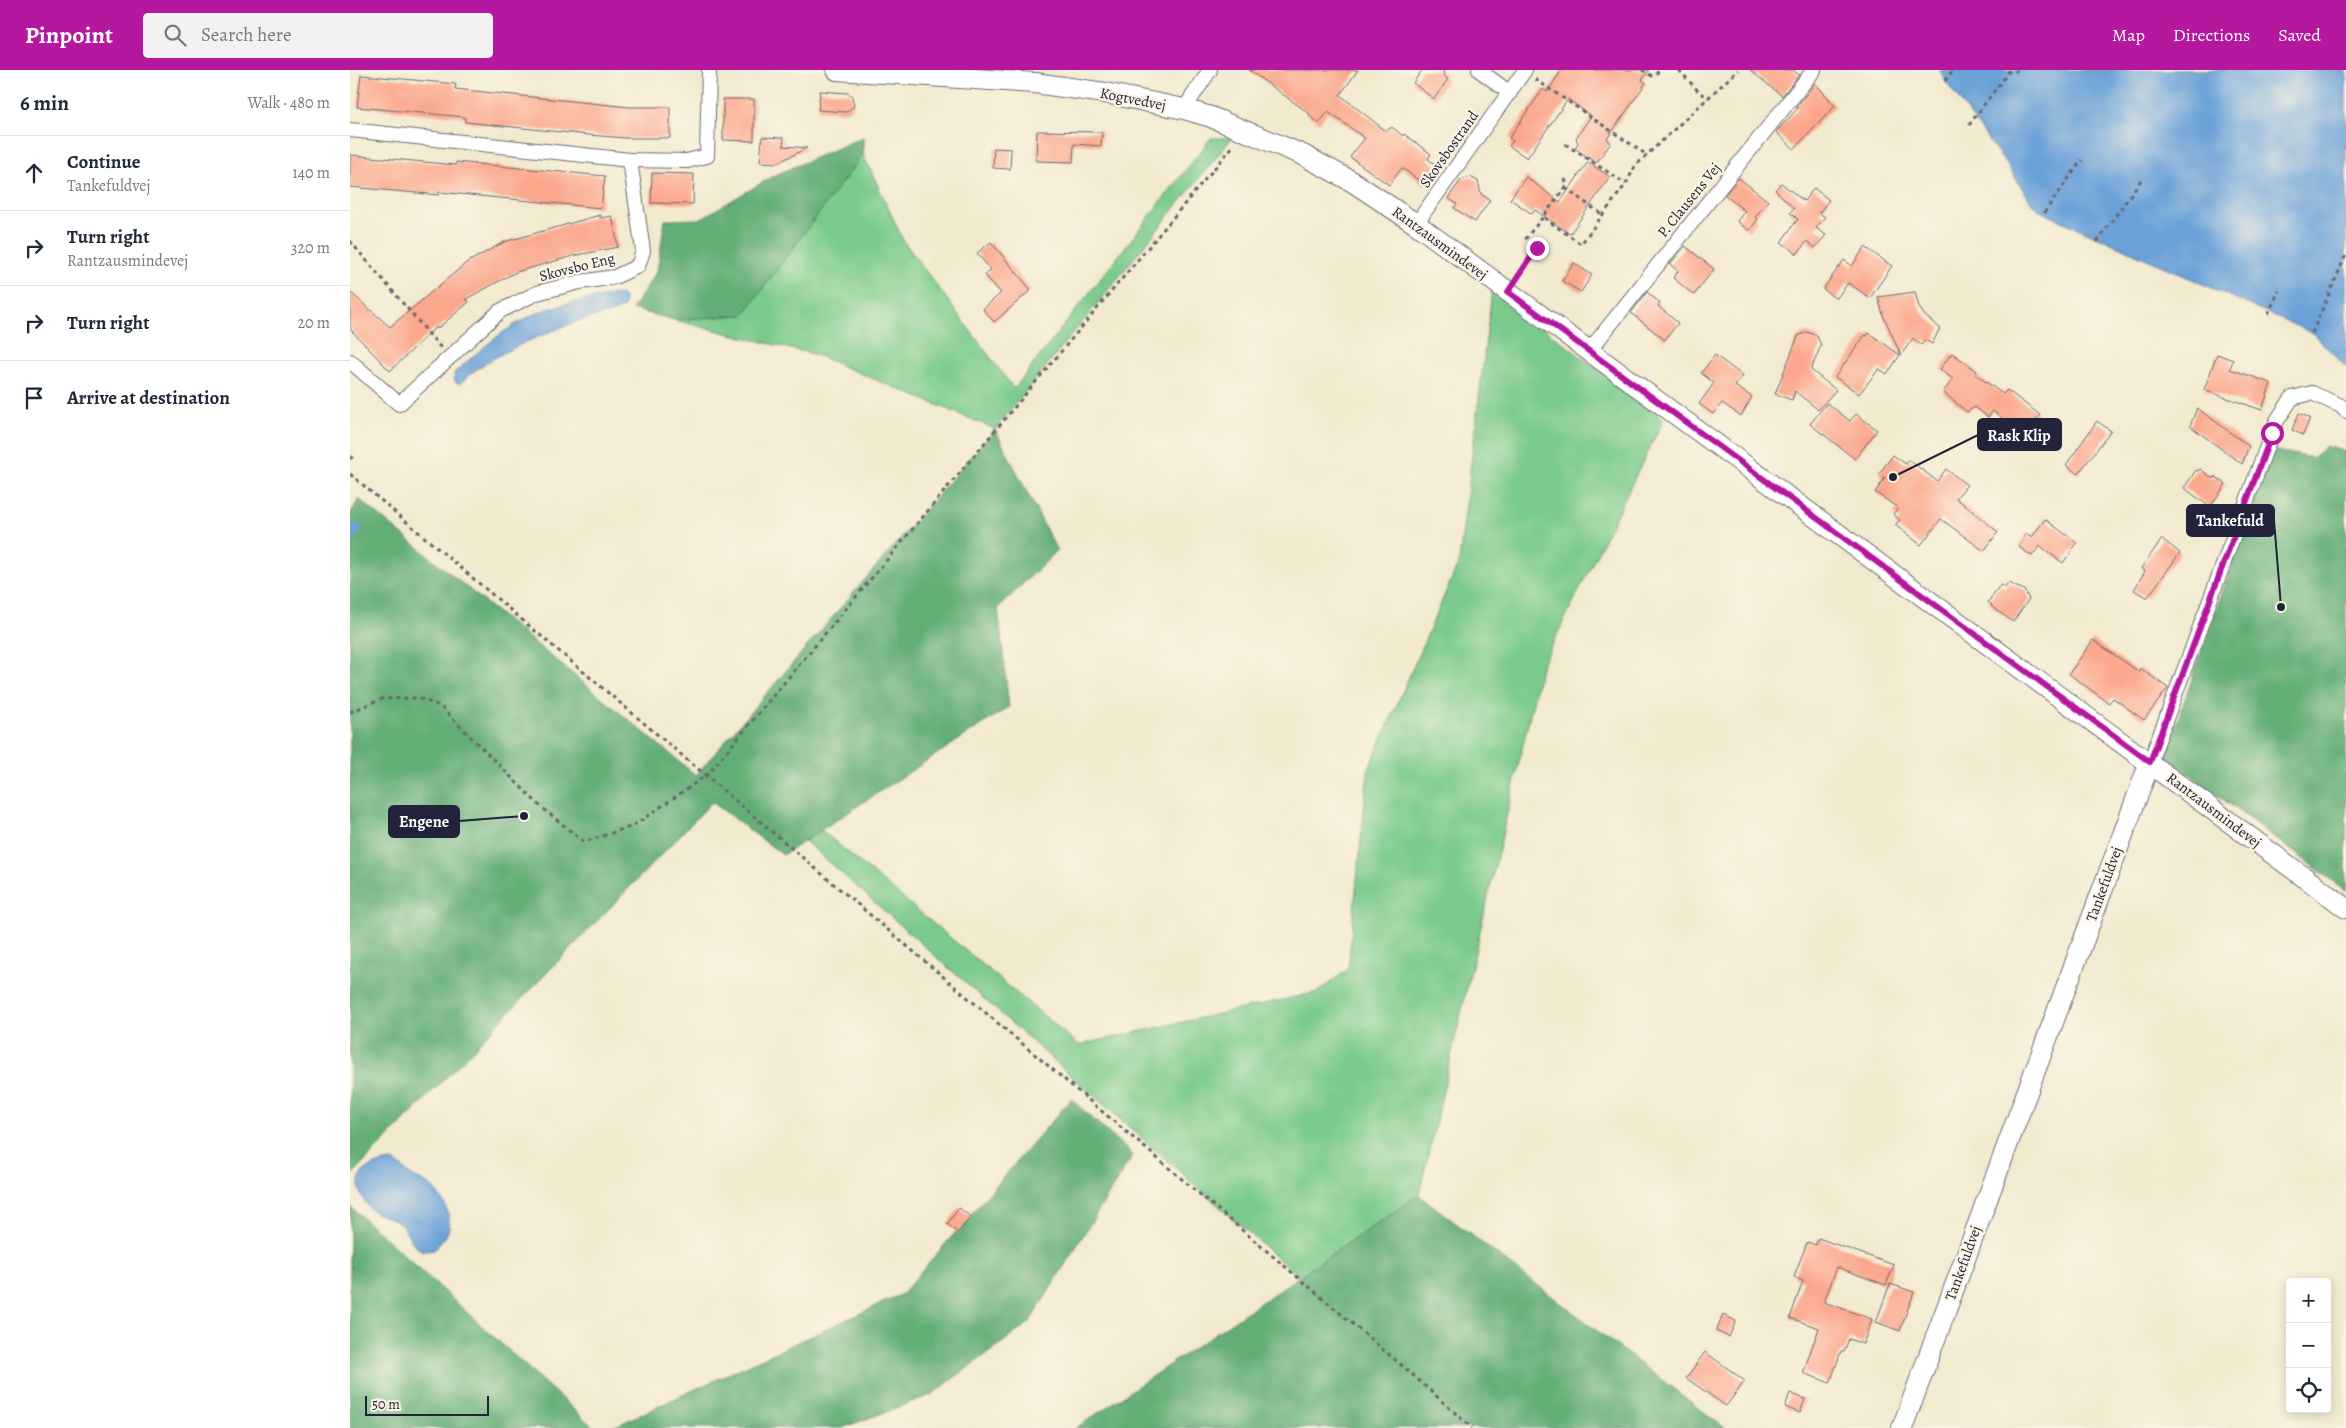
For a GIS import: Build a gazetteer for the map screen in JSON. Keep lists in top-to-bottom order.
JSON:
{
  "streets": {
    "street": [
      "Kogtvedvej",
      "Skovsbostrand",
      "P. Clausens Vej",
      "Rantzausmindevej",
      "Skovsbo Eng",
      "Tankefuldvej"
    ]
  },
  "crossings": [
    ["Kogtvedvej", "Rantzausmindevej"],
    ["Skovsbostrand", "Rantzausmindevej"],
    ["P. Clausens Vej", "Rantzausmindevej"],
    ["Rantzausmindevej", "Tankefuldvej"]
  ],
  "places": ["Rask Klip", "Tankefuld", "Engene"],
  "scale_bar": "50 m",
  "page": {
    "header": "Pinpoint",
    "search": "Search here",
    "nav": ["Map", "Directions", "Saved"],
    "heading": ["6 min", "Walk · 480 m"],
    "list": [
      ["Continue", "Tankefuldvej", "140 m"],
      ["Turn right", "Rantzausmindevej", "320 m"],
      ["Turn right", "20 m"],
      "Arrive at destination"
    ],
    "map_buttons": ["+", "−"],
    "scale": "50 m"
  }
}
